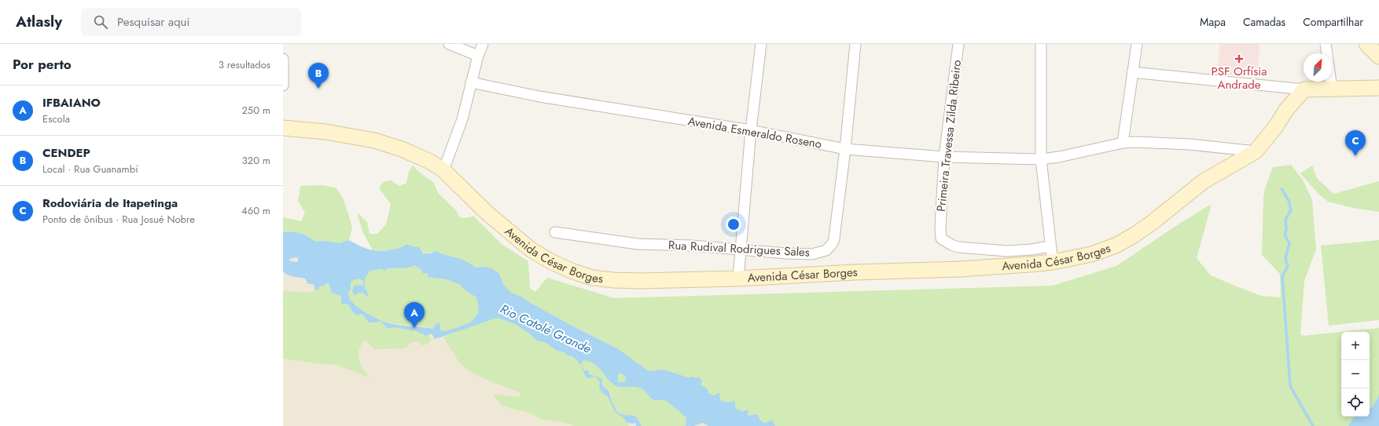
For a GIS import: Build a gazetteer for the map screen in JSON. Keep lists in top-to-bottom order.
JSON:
{
  "streets": {
    "street": [
      "Avenida Esmeraldo Roseno",
      "Primeira Travessa Zilda Ribeiro",
      "Rua Rudival Rodrigues Sales",
      "Avenida César Borges"
    ]
  },
  "crossings": [
    ["Avenida Esmeraldo Roseno", "Primeira Travessa Zilda Ribeiro"],
    ["Avenida Esmeraldo Roseno", "Rua Rudival Rodrigues Sales"],
    ["Avenida Esmeraldo Roseno", "Avenida César Borges"]
  ],
  "water": ["Rio Catolé Grande"],
  "places": {
    "health": ["PSF Orfísia Andrade"]
  },
  "north": "top right",
  "page": {
    "header": "Atlasly",
    "search": "Pesquisar aqui",
    "nav": ["Mapa", "Camadas", "Compartilhar"],
    "heading": ["Por perto", "3 resultados"],
    "pins": ["B", "C", "A"],
    "list": [
      {
        "mark": "A",
        "name": "IFBAIANO",
        "note": "Escola",
        "value": "250 m"
      },
      {
        "mark": "B",
        "name": "CENDEP",
        "note": "Local · Rua Guanambí",
        "value": "320 m"
      },
      {
        "mark": "C",
        "name": "Rodoviária de Itapetinga",
        "note": "Ponto de ônibus · Rua Josué Nobre",
        "value": "460 m"
      }
    ],
    "map_buttons": ["+", "−"]
  }
}
